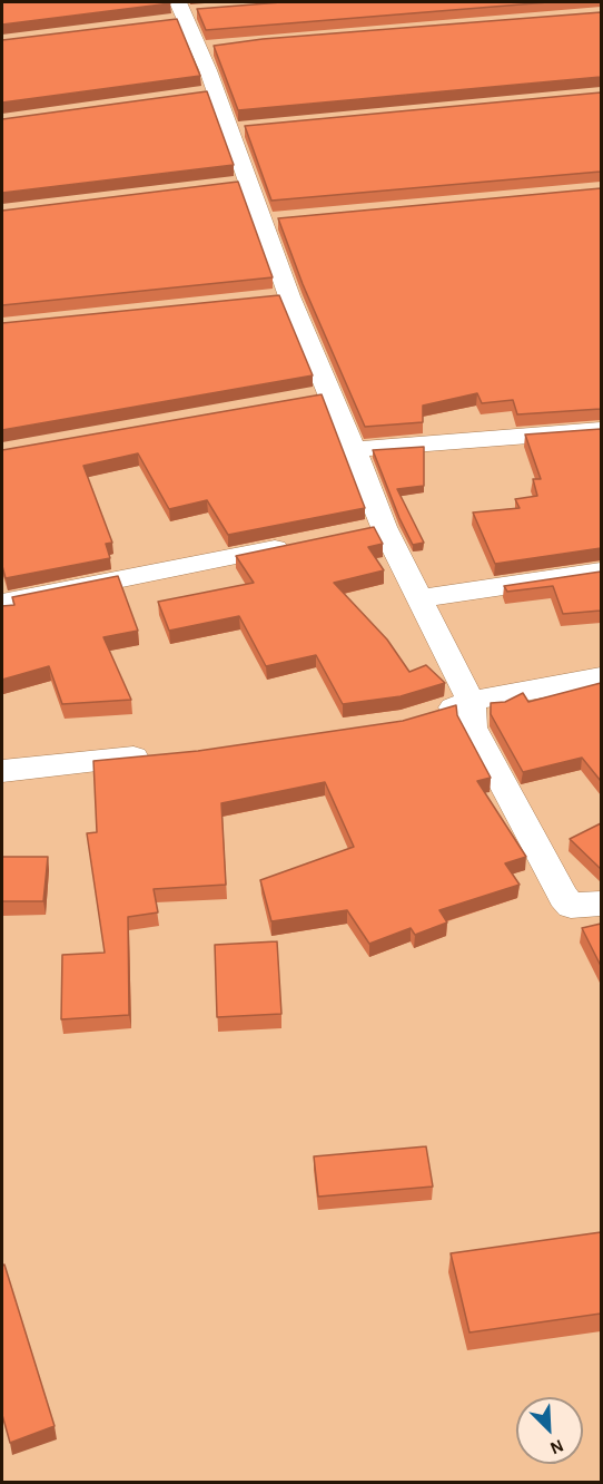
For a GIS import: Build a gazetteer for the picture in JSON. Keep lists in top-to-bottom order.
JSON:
{
  "north": "bottom right"
}
